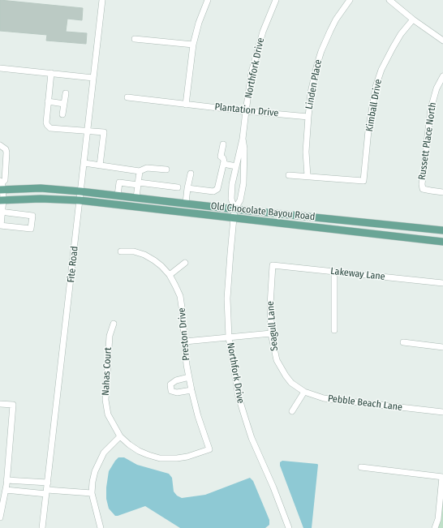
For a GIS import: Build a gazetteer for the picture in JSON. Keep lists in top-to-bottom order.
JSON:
{
  "streets": {
    "main road": ["Old Chocolate Bayou Road"],
    "street": [
      "Northfork Drive",
      "Linden Place",
      "Kimball Drive",
      "Plantation Drive",
      "Russett Place North",
      "Fite Road",
      "Lakeway Lane",
      "Seagull Lane",
      "Preston Drive",
      "Nahas Court",
      "Pebble Beach Lane"
    ]
  },
  "crossings": [
    ["Northfork Drive", "Plantation Drive"],
    ["Northfork Drive", "Old Chocolate Bayou Road"],
    ["Linden Place", "Kimball Drive"],
    ["Linden Place", "Plantation Drive"],
    ["Old Chocolate Bayou Road", "Fite Road"],
    ["Lakeway Lane", "Seagull Lane"],
    ["Seagull Lane", "Pebble Beach Lane"],
    ["Preston Drive", "Nahas Court"]
  ]
}
